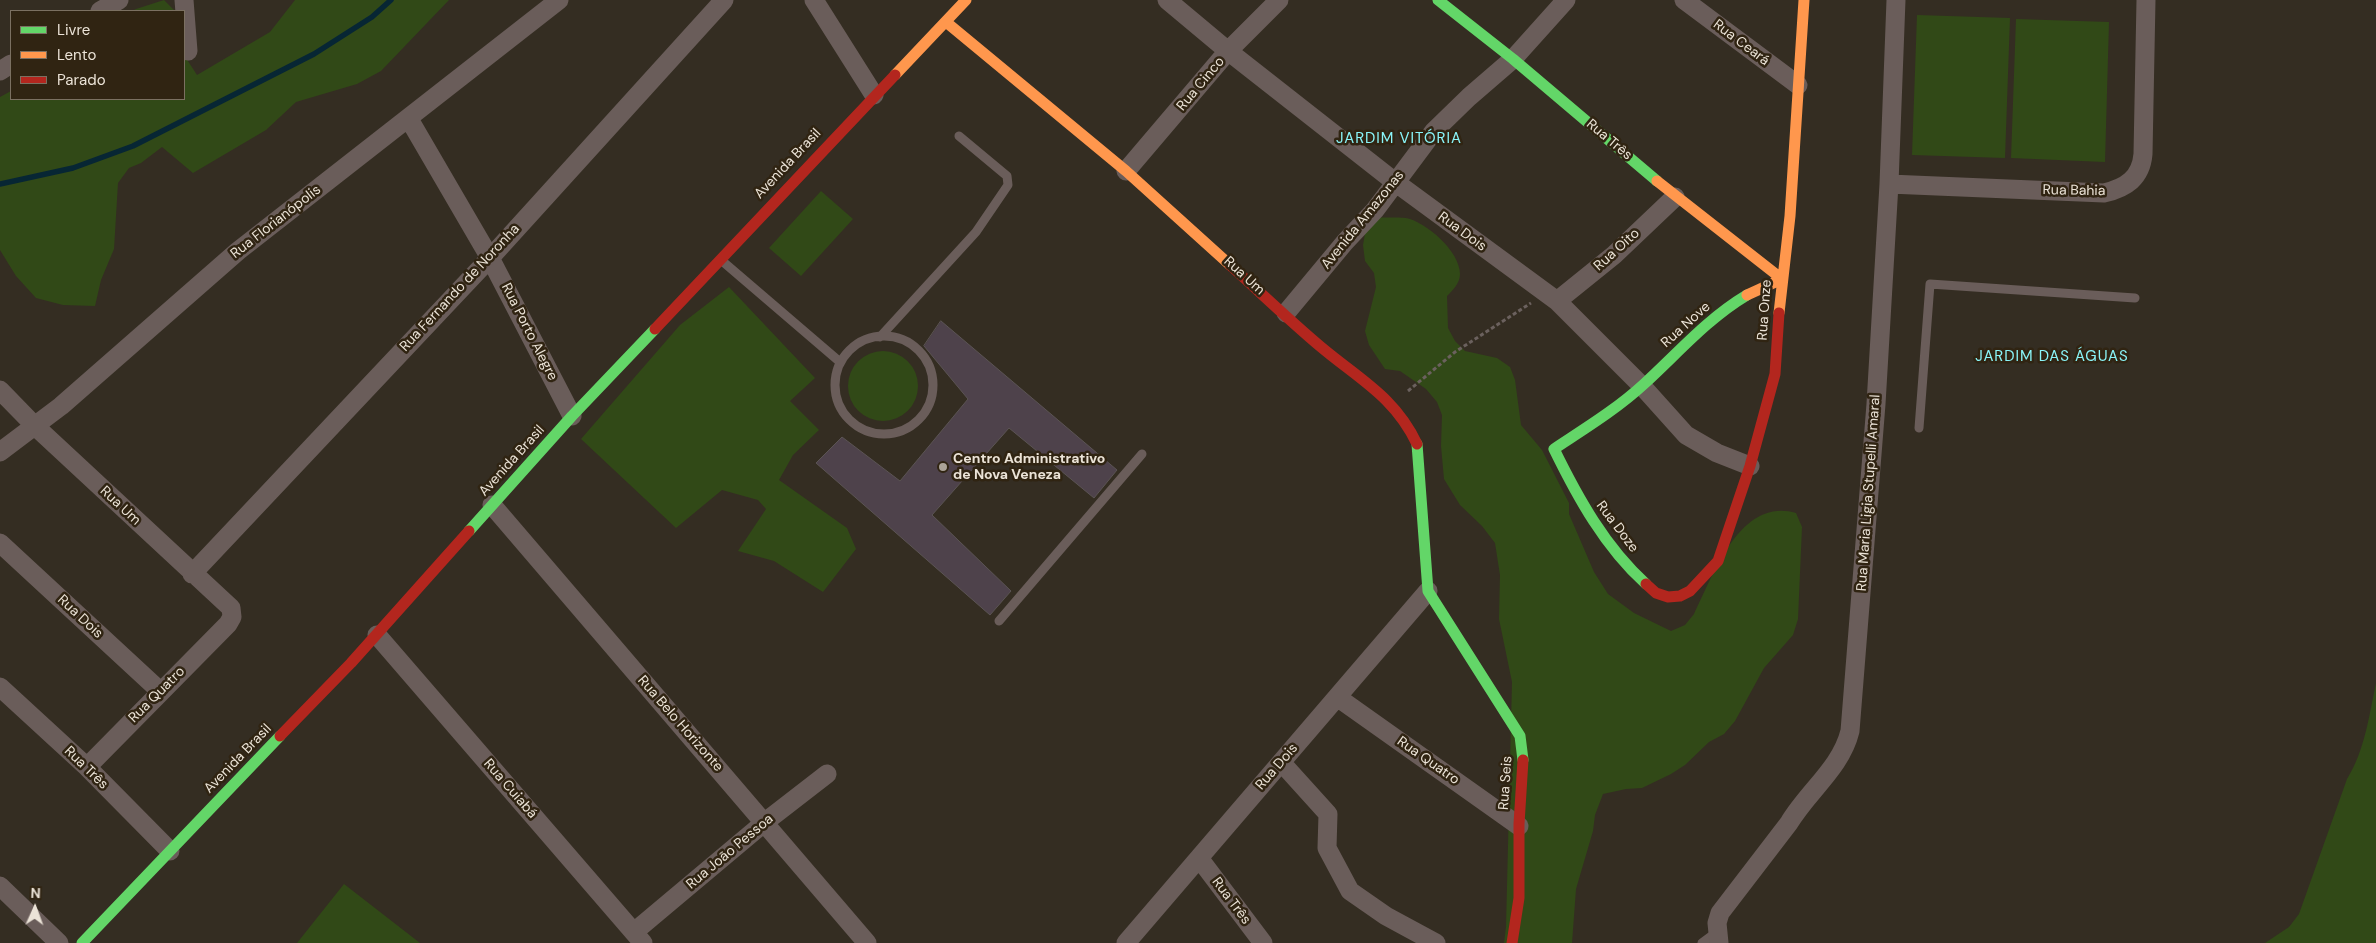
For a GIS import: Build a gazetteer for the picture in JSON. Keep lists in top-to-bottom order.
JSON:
{
  "streets": {
    "street": [
      "Rua Ceará",
      "Rua Cinco",
      "Rua Três",
      "Avenida Brasil",
      "Rua Bahia",
      "Avenida Amazonas",
      "Rua Florianópolis",
      "Rua Dois",
      "Rua Oito",
      "Rua Um",
      "Rua Fernando de Noronha",
      "Rua Onze",
      "Rua Nove",
      "Rua Porto Alegre",
      "Rua Maria Ligia Stupelli Amaral",
      "Rua Doze",
      "Rua Quatro",
      "Rua Belo Horizonte",
      "Rua Seis",
      "Rua Cuiabá",
      "Rua João Pessoa"
    ]
  },
  "crossings": [
    ["Rua Ceará", "Rua Onze"],
    ["Rua Cinco", "Rua Dois"],
    ["Rua Cinco", "Rua Um"],
    ["Rua Três", "Avenida Brasil"],
    ["Rua Três", "Avenida Amazonas"],
    ["Rua Três", "Rua Dois"],
    ["Rua Três", "Rua Oito"],
    ["Rua Três", "Rua Onze"],
    ["Rua Três", "Rua Nove"],
    ["Rua Três", "Rua Quatro"],
    ["Avenida Brasil", "Rua Um"],
    ["Avenida Brasil", "Rua Porto Alegre"],
    ["Avenida Brasil", "Rua Belo Horizonte"],
    ["Avenida Brasil", "Rua Cuiabá"],
    ["Rua Bahia", "Rua Maria Ligia Stupelli Amaral"],
    ["Avenida Amazonas", "Rua Dois"],
    ["Avenida Amazonas", "Rua Um"],
    ["Rua Florianópolis", "Rua Um"],
    ["Rua Florianópolis", "Rua Porto Alegre"],
    ["Rua Dois", "Rua Oito"],
    ["Rua Dois", "Rua Um"],
    ["Rua Dois", "Rua Onze"],
    ["Rua Dois", "Rua Nove"],
    ["Rua Dois", "Rua Quatro"],
    ["Rua Dois", "Rua Seis"],
    ["Rua Um", "Rua Fernando de Noronha"],
    ["Rua Um", "Rua Quatro"],
    ["Rua Um", "Rua Seis"],
    ["Rua Fernando de Noronha", "Rua Porto Alegre"],
    ["Rua Onze", "Rua Nove"],
    ["Rua Onze", "Rua Doze"],
    ["Rua Nove", "Rua Doze"],
    ["Rua Quatro", "Rua Seis"],
    ["Rua Belo Horizonte", "Rua João Pessoa"],
    ["Rua Cuiabá", "Rua João Pessoa"]
  ],
  "districts": ["JARDIM VITÓRIA", "JARDIM DAS ÁGUAS"],
  "places": ["Centro Administrativo de Nova Veneza"],
  "legend": ["Livre", "Lento", "Parado"],
  "north": "top"
}
